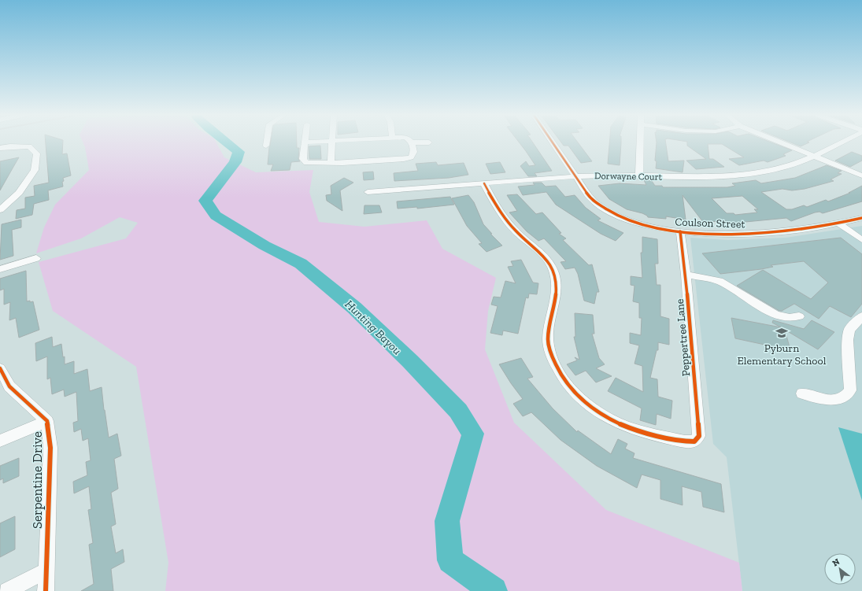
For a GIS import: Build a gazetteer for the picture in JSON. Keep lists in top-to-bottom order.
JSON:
{
  "streets": {
    "street": [
      "Dorwayne Court",
      "Coulson Street",
      "Peppertree Lane",
      "Serpentine Drive"
    ]
  },
  "crossings": [
    ["Dorwayne Court", "Coulson Street"],
    ["Dorwayne Court", "Peppertree Lane"],
    ["Coulson Street", "Peppertree Lane"]
  ],
  "water": ["Hunting Bayou"],
  "places": {
    "school or university": ["Pyburn Elementary School"]
  },
  "north": "top left"
}
